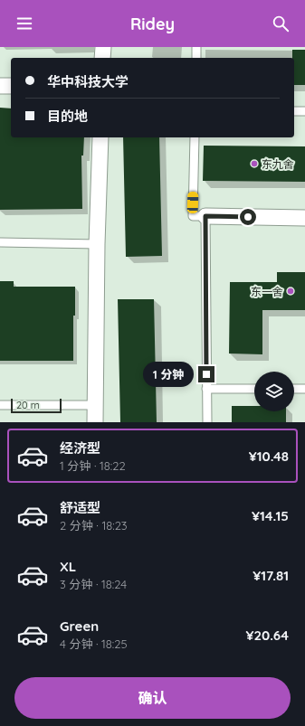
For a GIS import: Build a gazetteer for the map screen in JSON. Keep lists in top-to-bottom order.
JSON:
{
  "places": ["东九舍", "东一舍"],
  "scale_bar": "20 m",
  "page": {
    "header": "Ridey",
    "banner": ["华中科技大学", "目的地"],
    "bubble": "1 分钟",
    "scale": "20 m",
    "list": [
      {
        "name": "经济型",
        "note": "1 分钟 · 18:22",
        "value": "¥10.48"
      },
      {
        "name": "舒适型",
        "note": "2 分钟 · 18:23",
        "value": "¥14.15"
      },
      {
        "name": "XL",
        "note": "3 分钟 · 18:24",
        "value": "¥17.81"
      },
      {
        "name": "Green",
        "note": "4 分钟 · 18:25",
        "value": "¥20.64"
      }
    ],
    "buttons": "确认"
  }
}
